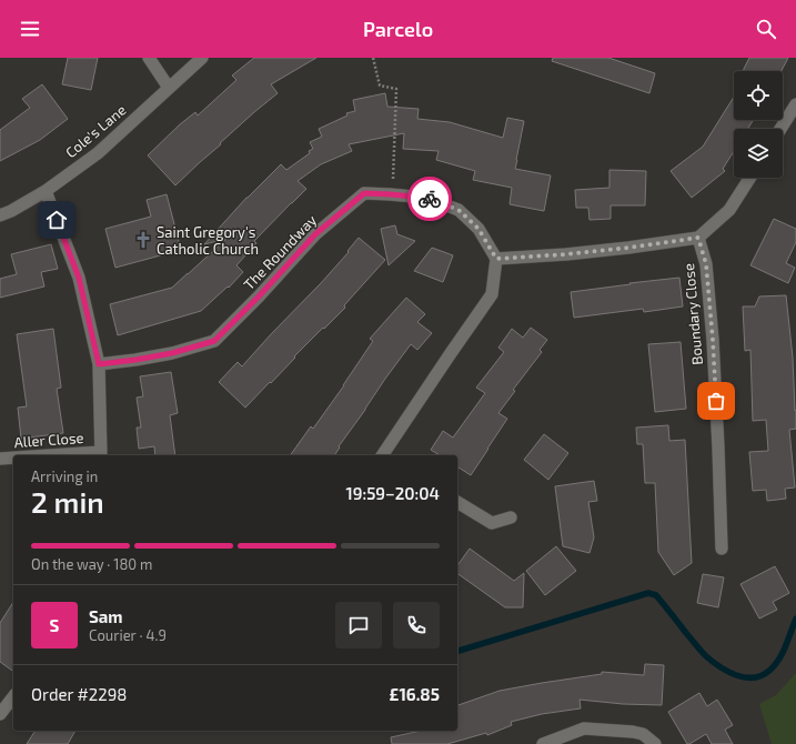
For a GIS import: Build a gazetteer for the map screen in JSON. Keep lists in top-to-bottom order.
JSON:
{
  "streets": {
    "street": [
      "Cole's Lane",
      "The Roundway",
      "Boundary Close",
      "Aller Close"
    ]
  },
  "places": {
    "church": ["Saint Gregory's Catholic Church"]
  },
  "page": {
    "header": "Parcelo",
    "heading": ["2 min", "Arriving in", "19:59–20:04"],
    "panel": [
      "Sam",
      "Courier · 4.9",
      "Order #2298",
      "£16.85"
    ],
    "bar": "On the way · 180 m",
    "round": "S"
  }
}
